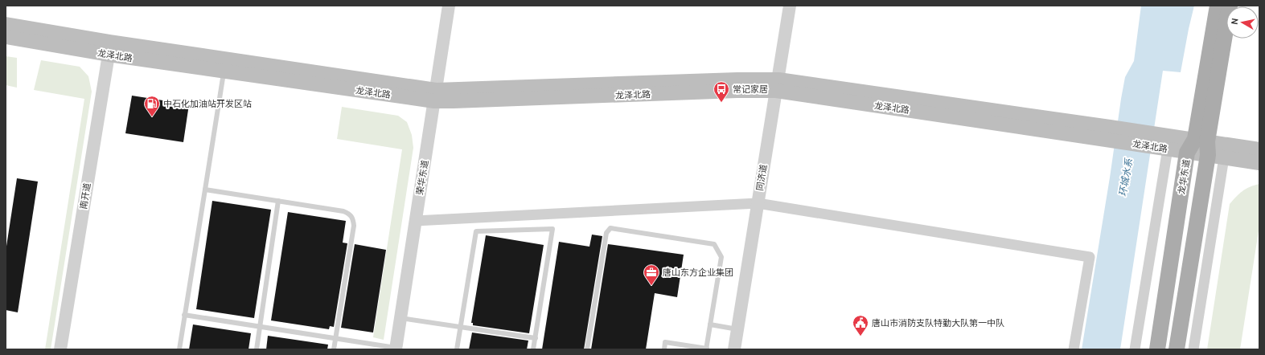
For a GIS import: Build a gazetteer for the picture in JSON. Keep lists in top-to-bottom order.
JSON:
{
  "streets": {
    "main road": ["龙泽北路", "龙华东道"],
    "street": ["荣华东道", "同济道", "南开道"]
  },
  "crossings": [
    ["龙泽北路", "龙华东道"],
    ["龙泽北路", "荣华东道"],
    ["龙泽北路", "同济道"],
    ["龙泽北路", "南开道"]
  ],
  "water": ["环城水系"],
  "places": {
    "bus stop": ["常记家居"],
    "fuel station": ["中石化加油站开发区站"],
    "office": ["唐山东方企业集团"],
    "public building": ["唐山市消防支队特勤大队第一中队"]
  },
  "north": "left"
}
